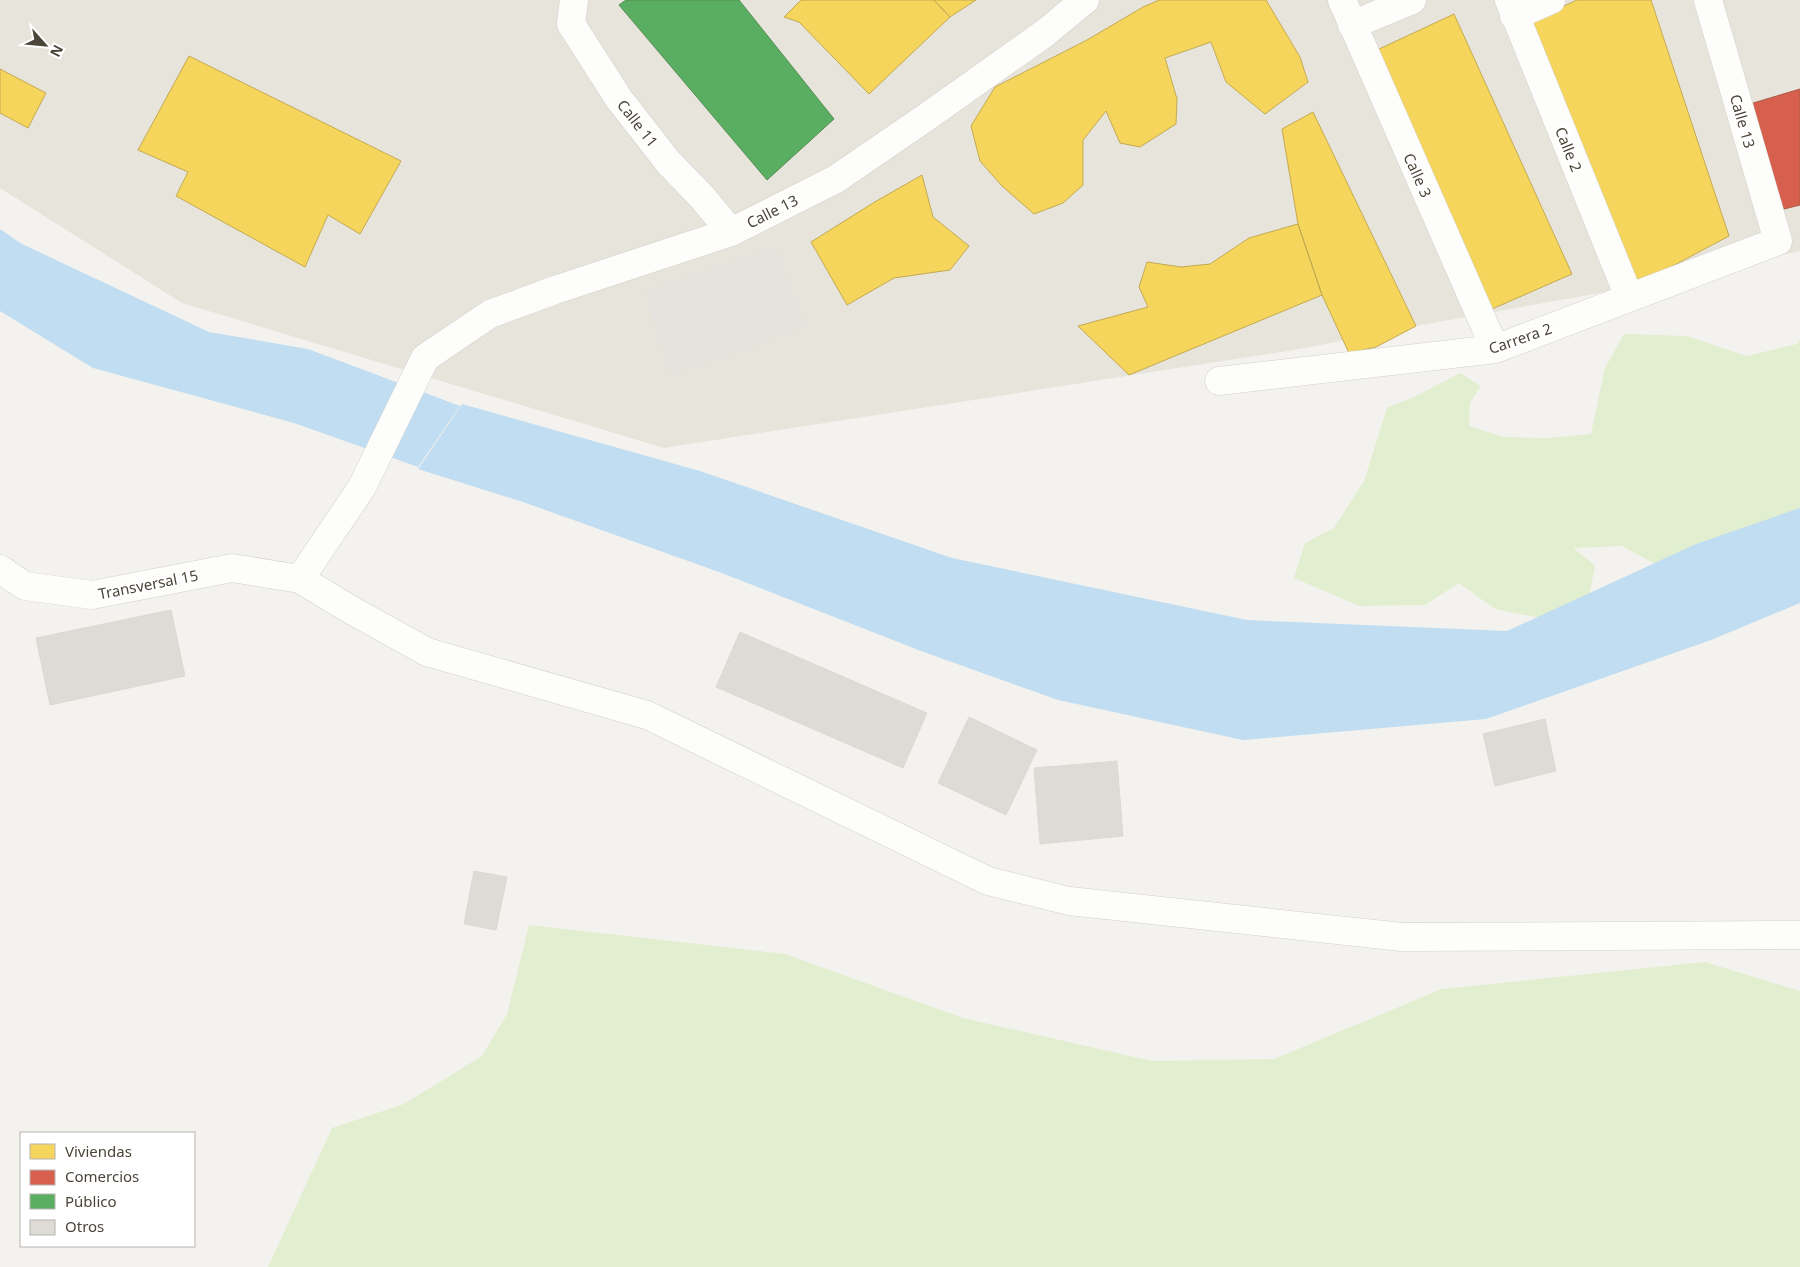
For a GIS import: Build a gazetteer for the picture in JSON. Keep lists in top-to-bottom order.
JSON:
{
  "streets": {
    "street": [
      "Calle 13",
      "Calle 11",
      "Calle 2",
      "Calle 3",
      "Carrera 2",
      "Transversal 15"
    ]
  },
  "crossings": [
    ["Calle 13", "Calle 11"],
    ["Calle 13", "Carrera 2"],
    ["Calle 13", "Transversal 15"],
    ["Calle 2", "Carrera 2"],
    ["Calle 3", "Carrera 2"]
  ],
  "legend": [
    "Viviendas",
    "Comercios",
    "Público",
    "Otros"
  ],
  "north": "bottom right"
}
